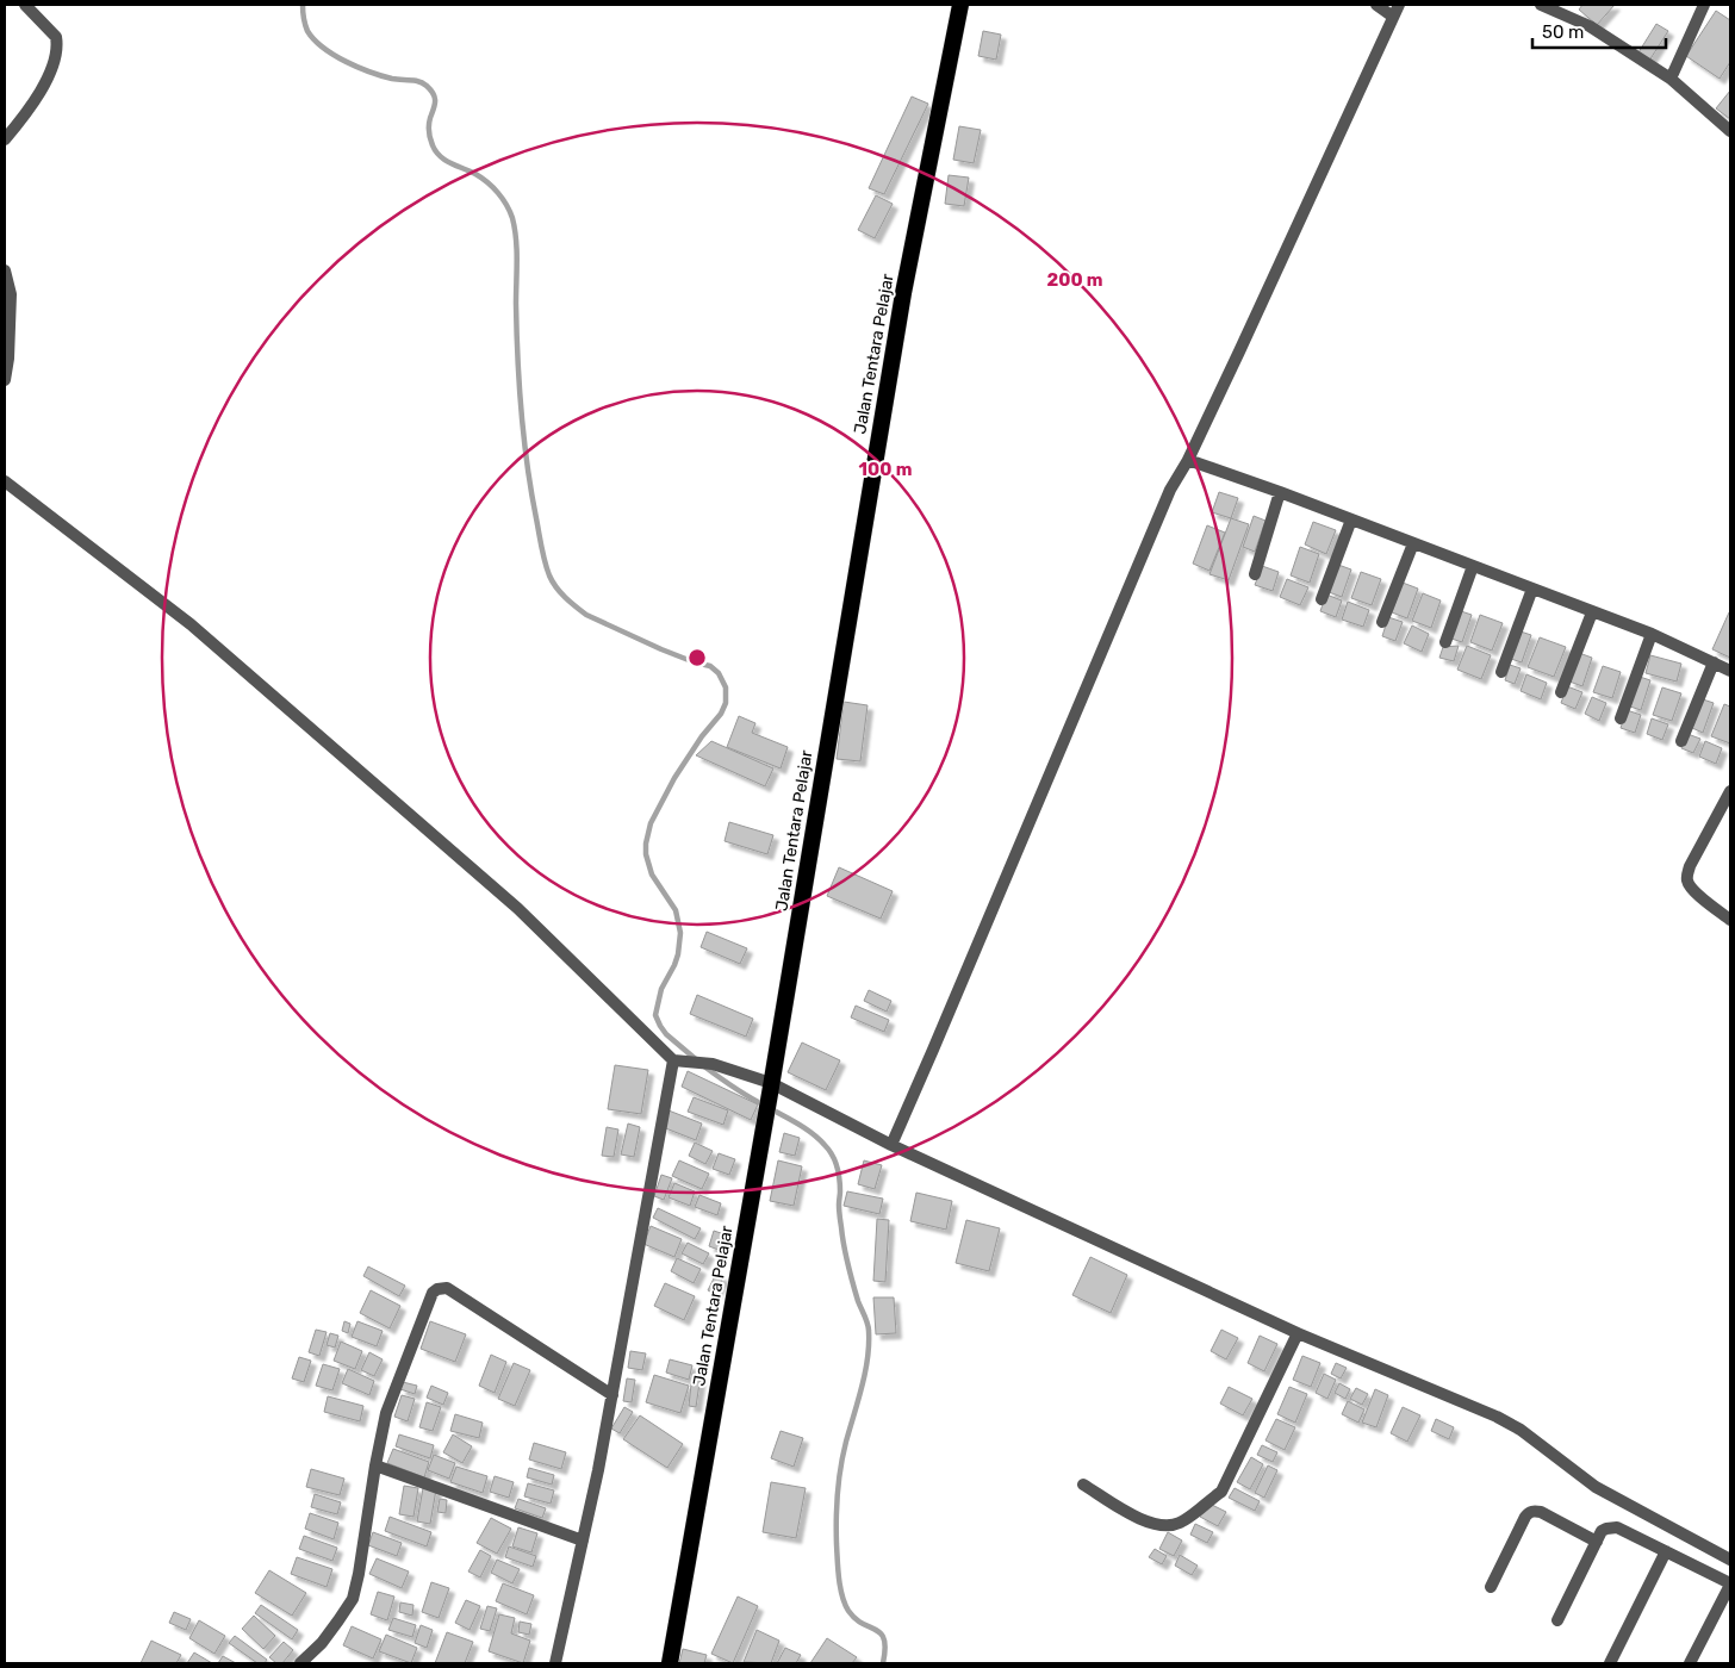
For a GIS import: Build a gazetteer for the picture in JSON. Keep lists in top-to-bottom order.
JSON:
{
  "streets": {
    "highway": ["Jalan Tentara Pelajar"]
  },
  "scale_bar": "50 m",
  "rings": ["200 m", "100 m"]
}
